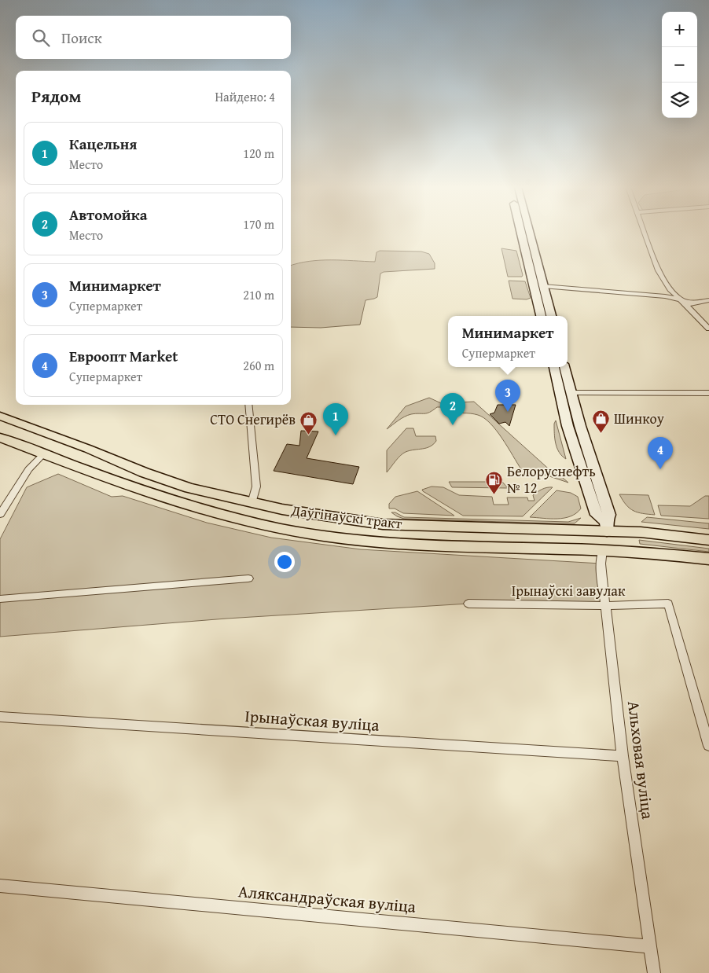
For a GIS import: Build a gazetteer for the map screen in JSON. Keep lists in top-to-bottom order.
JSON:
{
  "streets": {
    "main road": ["Даўгінаўскі тракт"],
    "street": [
      "Ірынаўскі завулак",
      "Ірынаўская вуліца",
      "Альховая вуліца",
      "Аляксандраўская вуліца"
    ]
  },
  "crossings": [
    ["Даўгінаўскі тракт", "Альховая вуліца"],
    ["Ірынаўскі завулак", "Альховая вуліца"],
    ["Ірынаўская вуліца", "Альховая вуліца"],
    ["Альховая вуліца", "Аляксандраўская вуліца"]
  ],
  "places": {
    "shop": ["Шинкоу", "СТО Cнегирёв"],
    "fuel station": ["Белоруснефть № 12"]
  },
  "page": {
    "map_buttons": ["+", "−"],
    "search": "Поиск",
    "heading": ["Рядом", "Найдено: 4"],
    "list": [
      {
        "mark": "1",
        "name": "Кацельня",
        "note": "Место",
        "value": "120 m"
      },
      {
        "mark": "2",
        "name": "Автомойка",
        "note": "Место",
        "value": "170 m"
      },
      {
        "mark": "3",
        "name": "Минимаркет",
        "note": "Супермаркет",
        "value": "210 m"
      },
      {
        "mark": "4",
        "name": "Евроопт Market",
        "note": "Супермаркет",
        "value": "260 m"
      }
    ],
    "popup": ["Минимаркет", "Супермаркет"],
    "pins": [
      "3",
      "2",
      "1",
      "4"
    ]
  }
}
